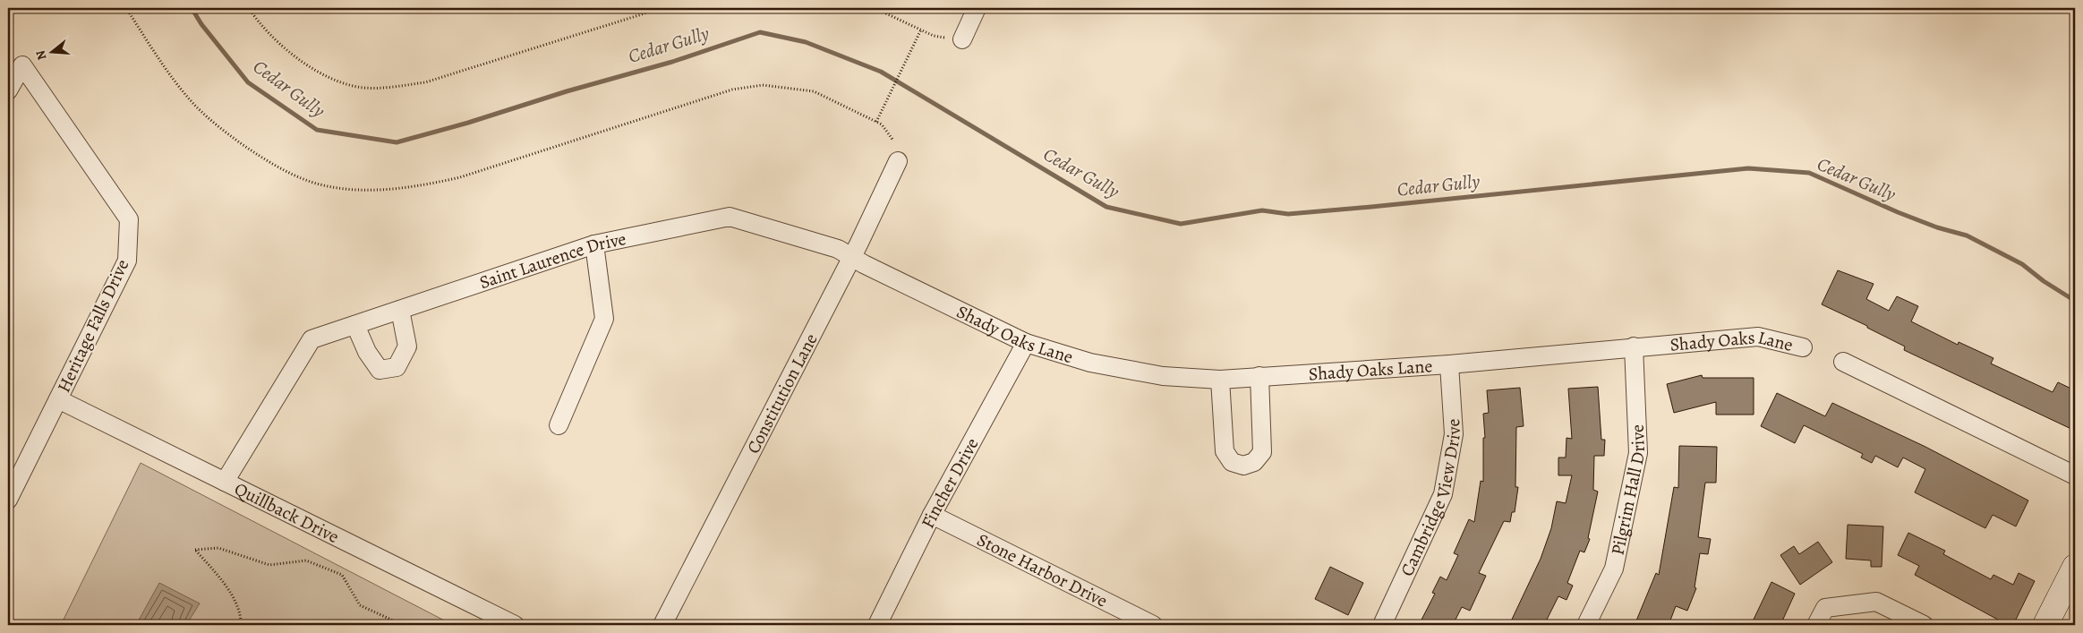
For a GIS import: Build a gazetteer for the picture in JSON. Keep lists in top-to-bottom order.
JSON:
{
  "streets": {
    "street": [
      "Saint Laurence Drive",
      "Heritage Falls Drive",
      "Shady Oaks Lane",
      "Constitution Lane",
      "Fincher Drive",
      "Pilgrim Hall Drive",
      "Cambridge View Drive",
      "Quillback Drive",
      "Stone Harbor Drive"
    ]
  },
  "crossings": [
    ["Saint Laurence Drive", "Shady Oaks Lane"],
    ["Saint Laurence Drive", "Constitution Lane"],
    ["Saint Laurence Drive", "Quillback Drive"],
    ["Heritage Falls Drive", "Quillback Drive"],
    ["Shady Oaks Lane", "Fincher Drive"],
    ["Shady Oaks Lane", "Pilgrim Hall Drive"],
    ["Shady Oaks Lane", "Cambridge View Drive"],
    ["Fincher Drive", "Stone Harbor Drive"]
  ],
  "water": ["Cedar Gully"],
  "north": "left"
}
